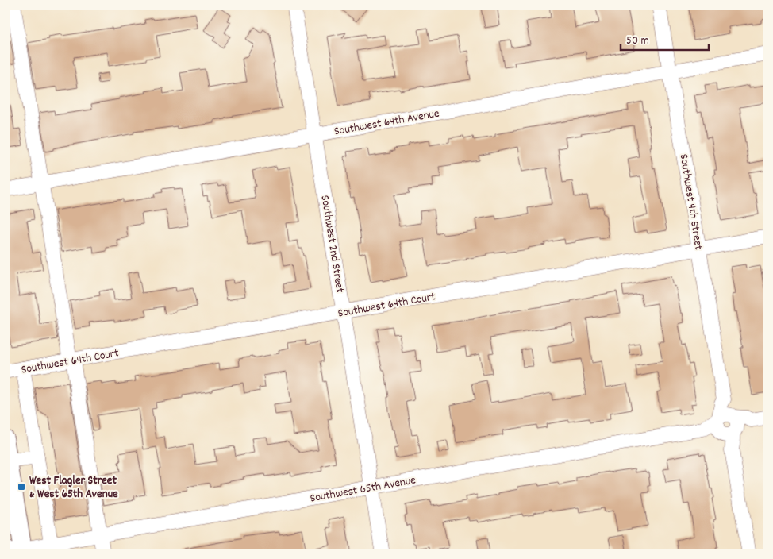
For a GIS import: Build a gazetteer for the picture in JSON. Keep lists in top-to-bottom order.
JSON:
{
  "streets": {
    "street": [
      "Southwest 64th Avenue",
      "Southwest 4th Street",
      "Southwest 2nd Street",
      "Southwest 64th Court",
      "Southwest 65th Avenue"
    ]
  },
  "crossings": [
    ["Southwest 64th Avenue", "Southwest 4th Street"],
    ["Southwest 64th Avenue", "Southwest 2nd Street"],
    ["Southwest 4th Street", "Southwest 64th Court"],
    ["Southwest 4th Street", "Southwest 65th Avenue"],
    ["Southwest 2nd Street", "Southwest 64th Court"],
    ["Southwest 2nd Street", "Southwest 65th Avenue"]
  ],
  "places": {
    "transit": ["West Flagler Street & West 65th Avenue"]
  },
  "scale_bar": "50 m"
}
